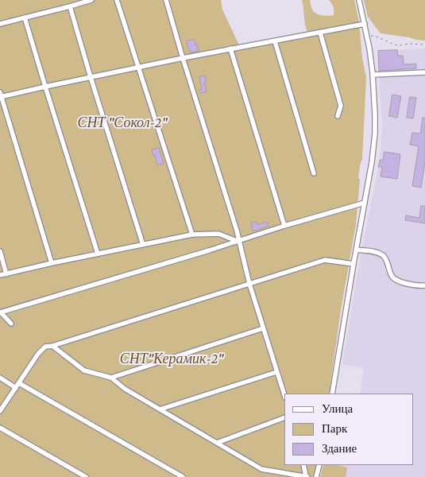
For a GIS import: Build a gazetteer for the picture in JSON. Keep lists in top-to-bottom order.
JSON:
{
  "parks": ["СНТ \"Сокол-2\"", "СНТ\"Керамик-2\""],
  "legend": ["Улица", "Парк", "Здание"]
}
